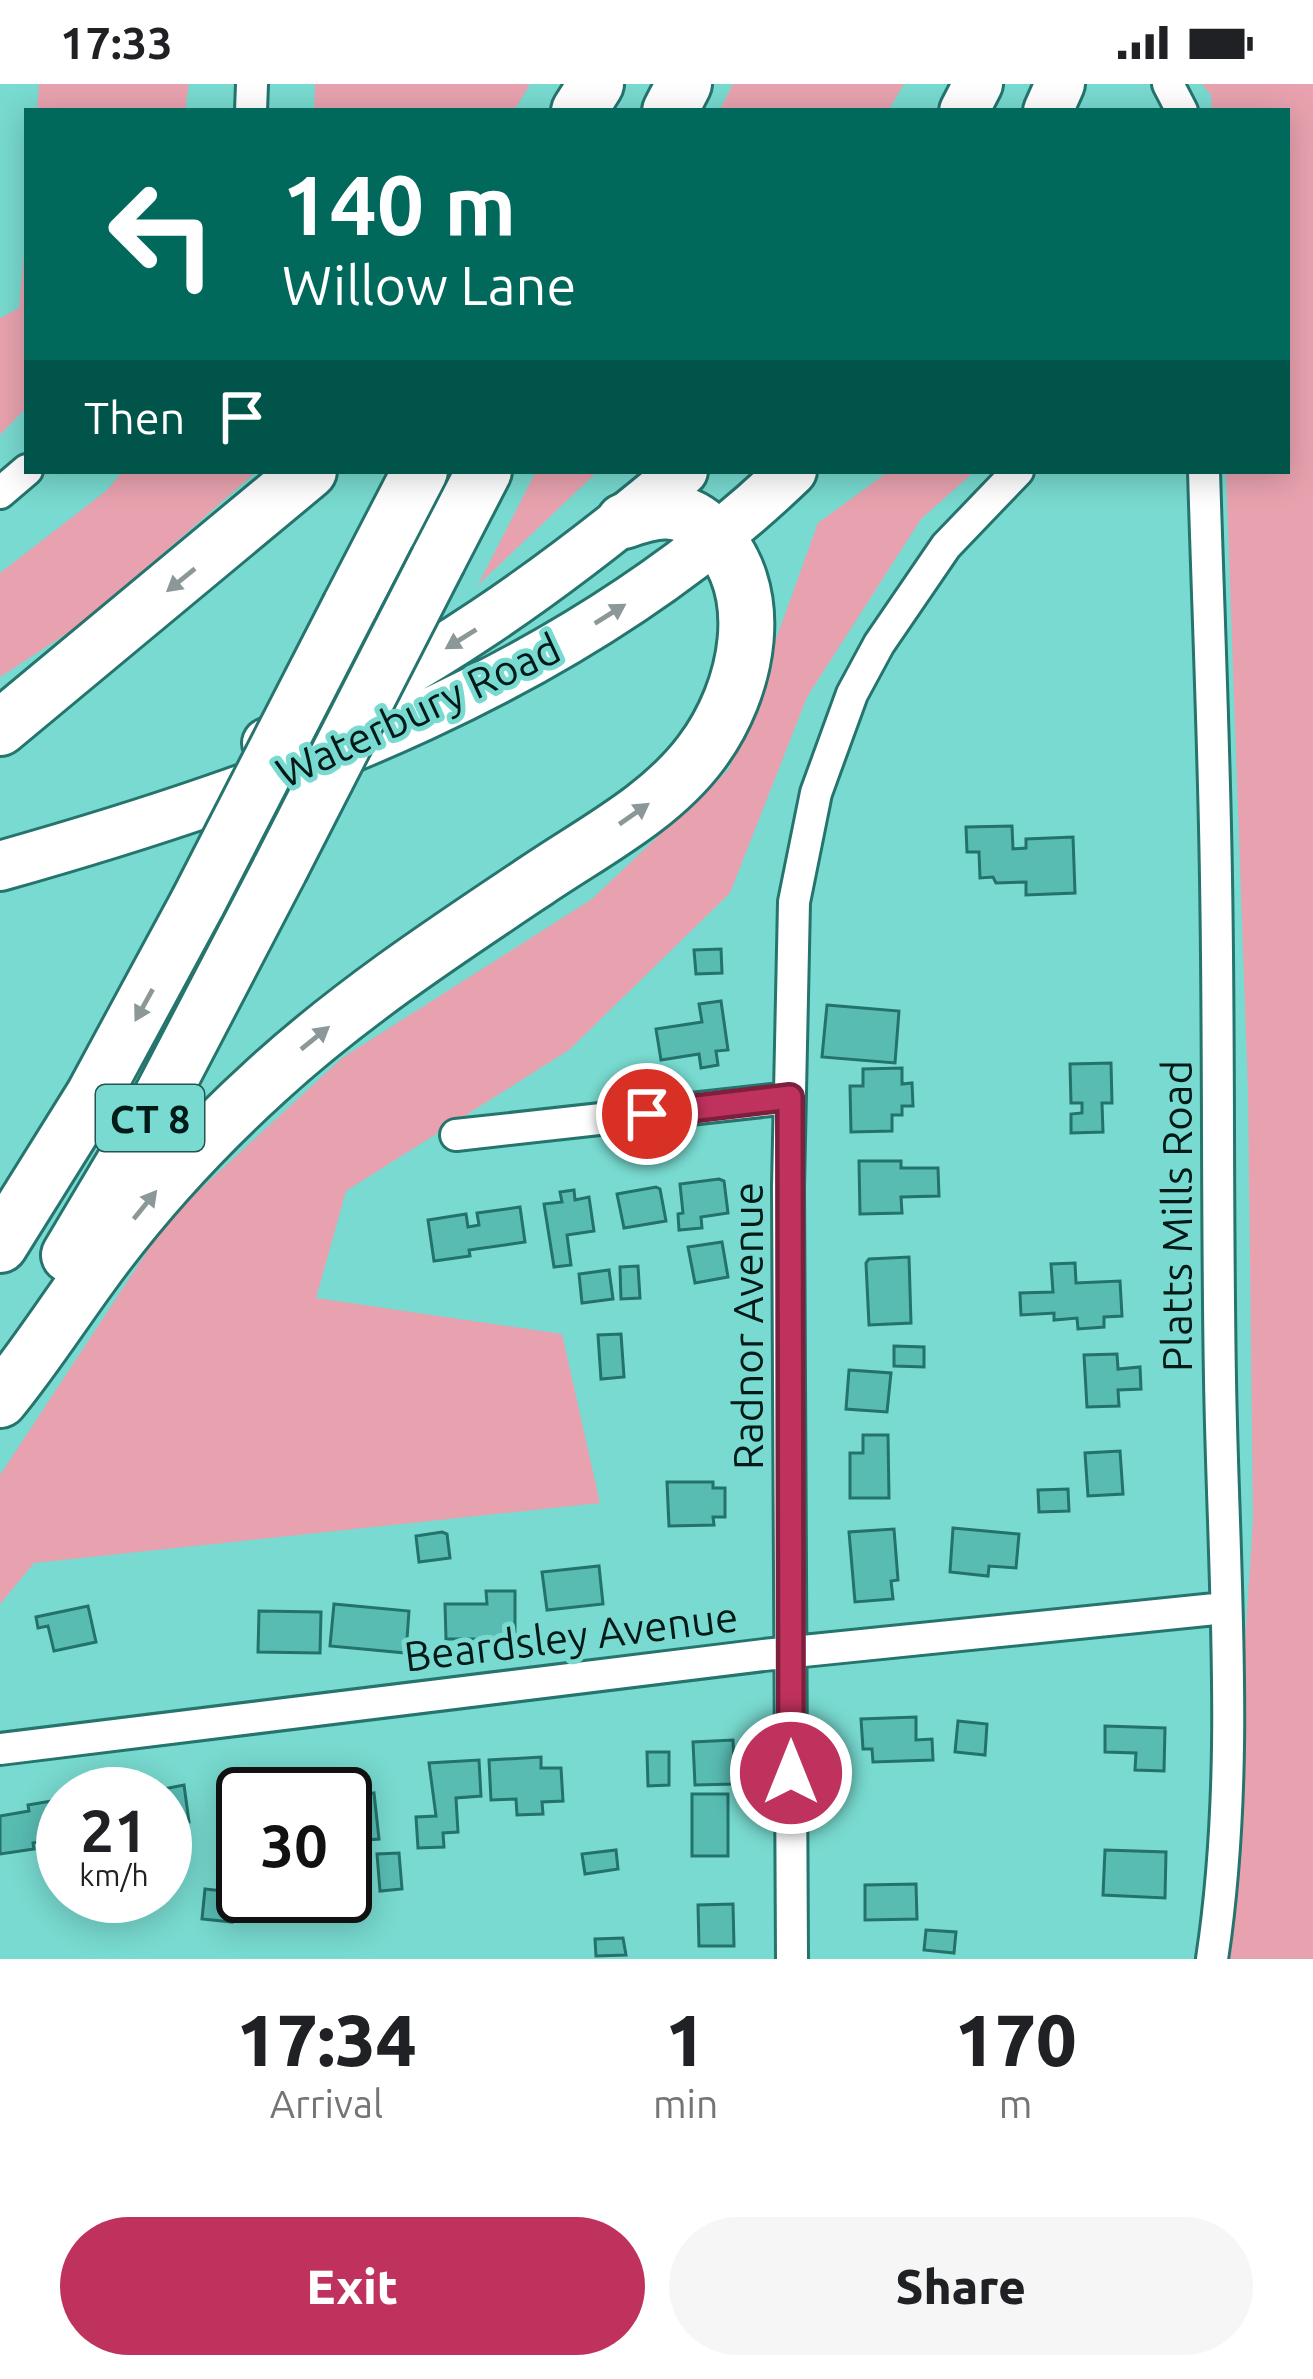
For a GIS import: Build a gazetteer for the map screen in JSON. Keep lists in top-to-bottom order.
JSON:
{
  "streets": {
    "highway": ["CT 8"],
    "main road": ["Waterbury Road"],
    "street": ["Platts Mills Road", "Radnor Avenue", "Beardsley Avenue"]
  },
  "crossings": [
    ["Platts Mills Road", "Beardsley Avenue"],
    ["Radnor Avenue", "Beardsley Avenue"]
  ],
  "page": {
    "status": "17:33",
    "turn": ["140 m", "Willow Lane"],
    "then": "Then",
    "speed": "21 km/h",
    "limit": "30",
    "eta": [
      "17:34",
      "Arrival",
      "1",
      "min",
      "170",
      "m"
    ],
    "buttons": ["Exit", "Share"]
  }
}
